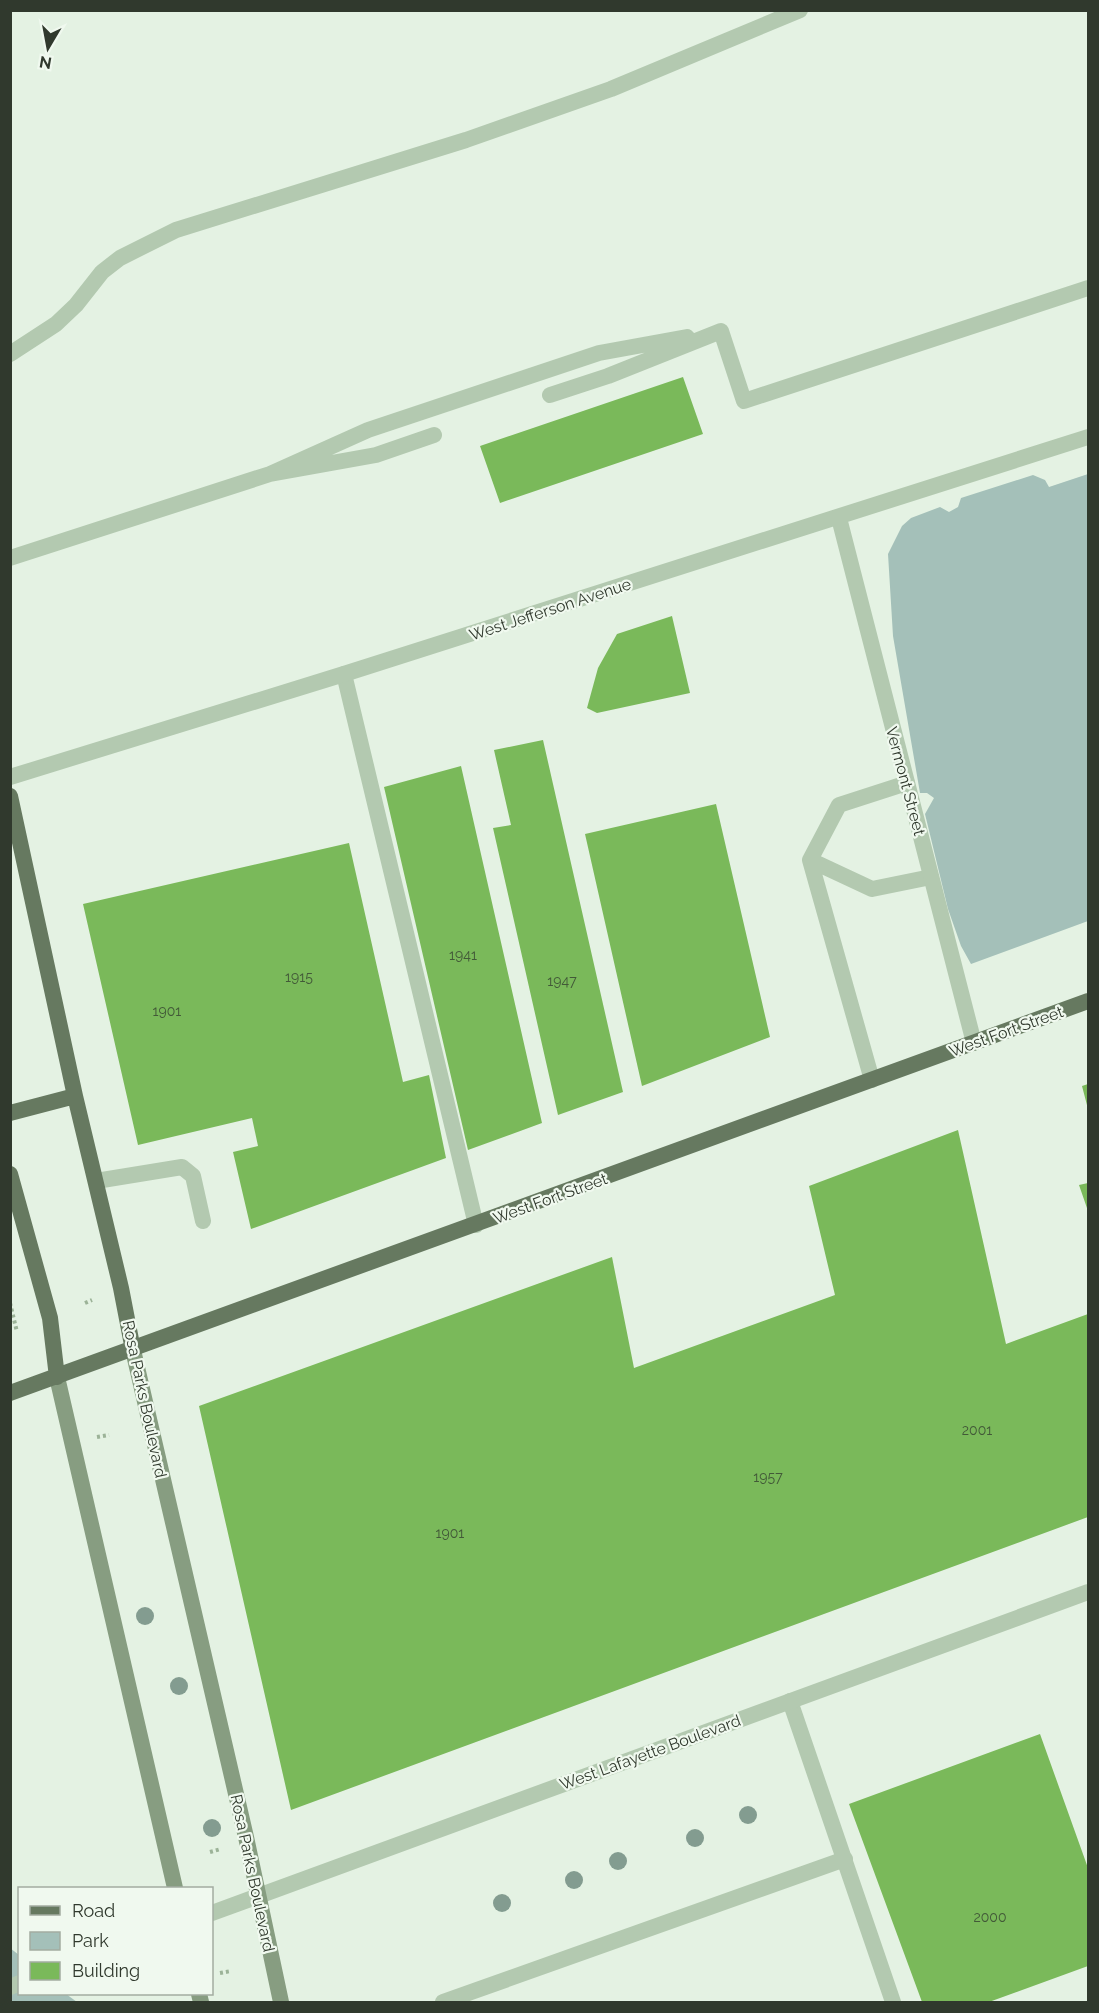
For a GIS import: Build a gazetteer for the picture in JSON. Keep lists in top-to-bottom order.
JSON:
{
  "streets": {
    "main road": ["West Fort Street", "Rosa Parks Boulevard"],
    "street": ["West Jefferson Avenue", "Vermont Street", "West Lafayette Boulevard"]
  },
  "crossings": [
    ["West Jefferson Avenue", "Vermont Street"],
    ["Vermont Street", "West Fort Street"],
    ["West Fort Street", "Rosa Parks Boulevard"],
    ["Rosa Parks Boulevard", "West Lafayette Boulevard"]
  ],
  "house_numbers": [
    "1941",
    "1915",
    "1947",
    "1901",
    "2001",
    "1957",
    "1901",
    "2000"
  ],
  "legend": ["Road", "Park", "Building"],
  "north": "bottom"
}
